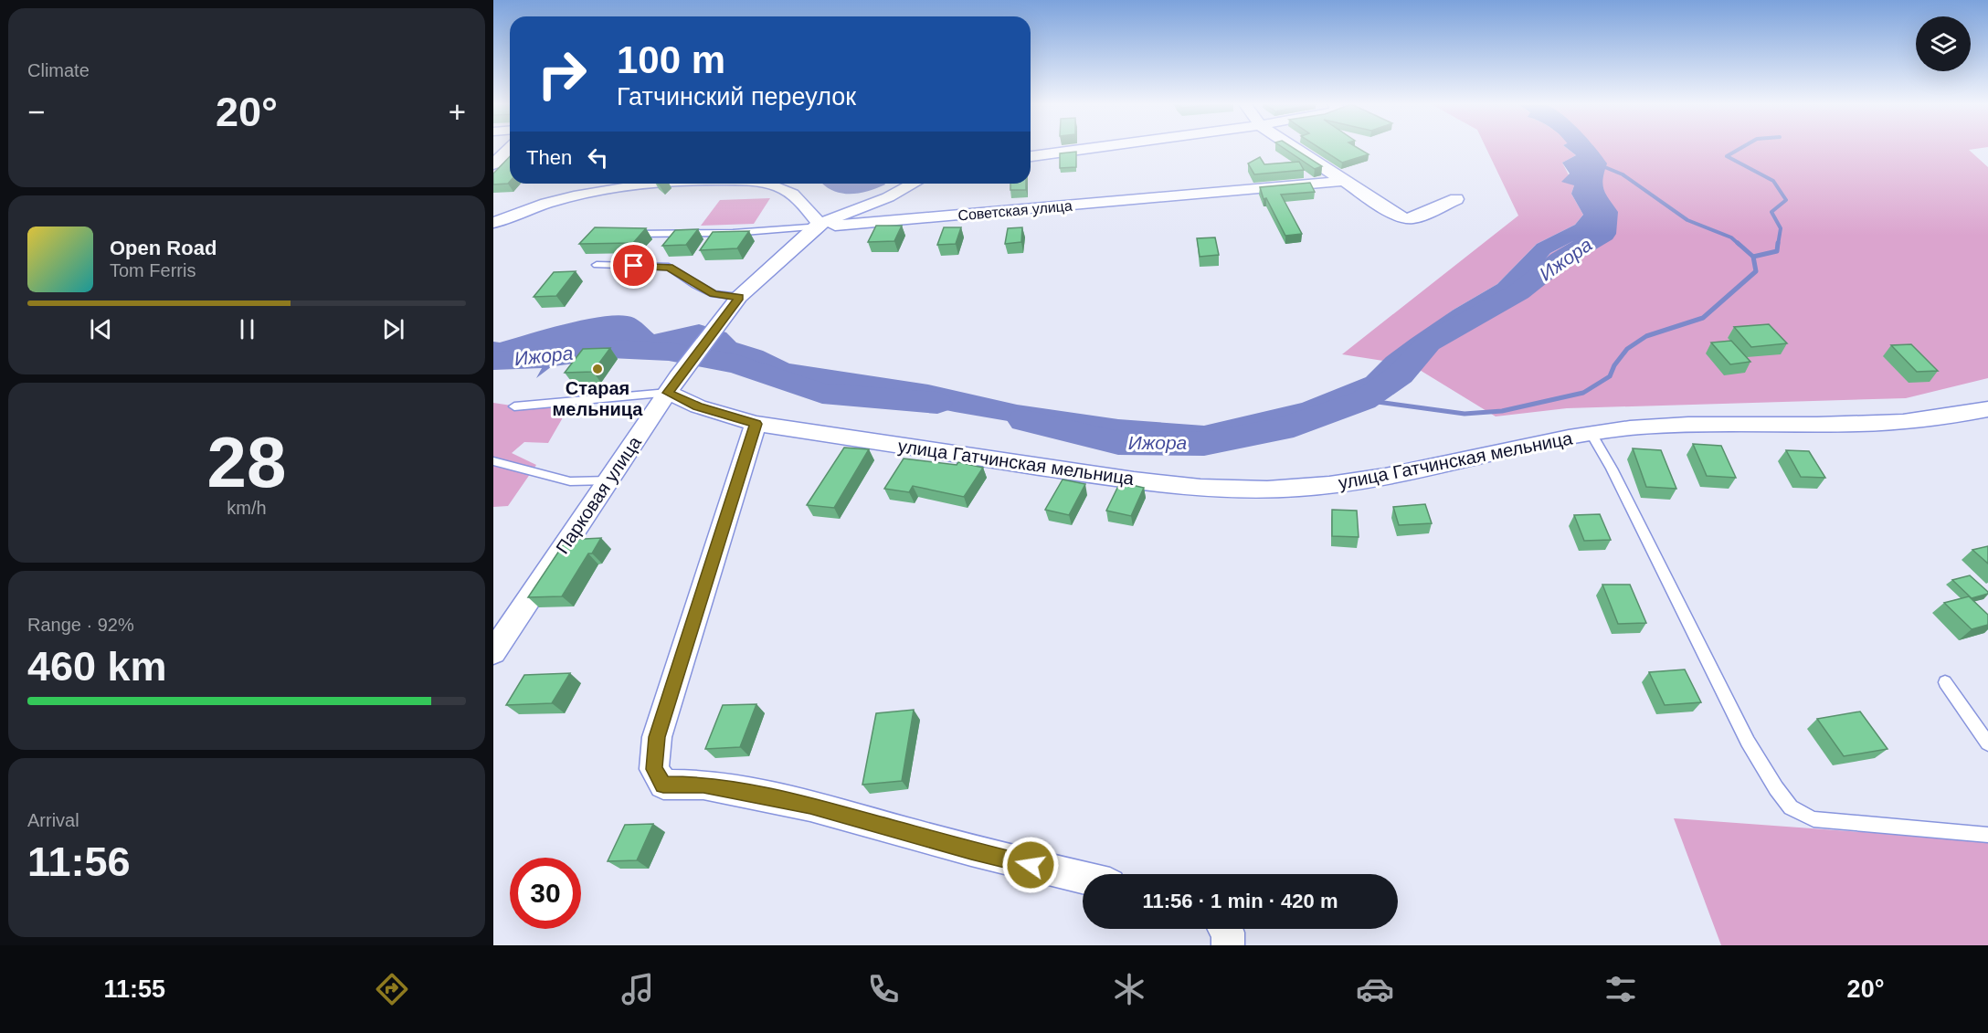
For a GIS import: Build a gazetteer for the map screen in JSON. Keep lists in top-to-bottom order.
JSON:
{
  "streets": {
    "street": ["Советская улица", "улица Гатчинская мельница", "Парковая улица"]
  },
  "crossings": [
    ["Советская улица", "Парковая улица"],
    ["улица Гатчинская мельница", "Парковая улица"]
  ],
  "water": ["Ижора"],
  "places": ["Старая мельница"],
  "page": {
    "tile": [
      "Climate",
      ["28", "km/h"],
      ["Range · 92%", "460 km"],
      ["Arrival", "11:56"]
    ],
    "turn": ["100 m", "Гатчинский переулок"],
    "heat": ["−", "20°", "+"],
    "then": "Then",
    "song": ["Open Road", "Tom Ferris"],
    "limit": "30",
    "trip": "11:56 · 1 min · 420 m",
    "tabs": ["11:55", "20°"]
  }
}
